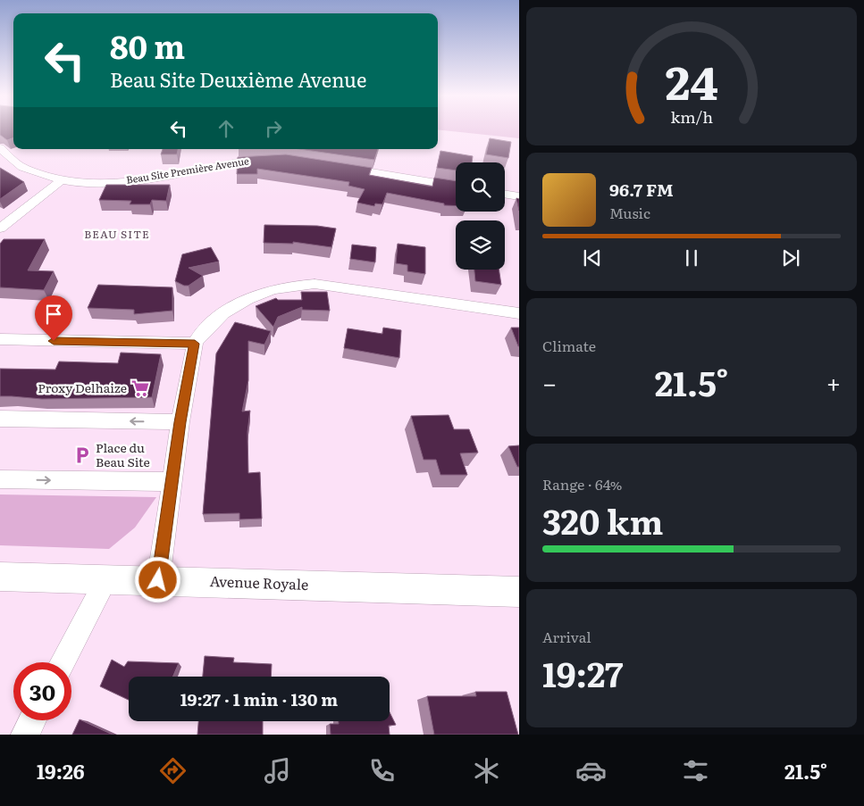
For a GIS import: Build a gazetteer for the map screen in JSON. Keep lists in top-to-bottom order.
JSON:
{
  "streets": {
    "street": ["Beau Site Première Avenue", "Avenue Royale"]
  },
  "districts": ["BEAU SITE"],
  "places": {
    "supermarket": ["Proxy Delhaize"],
    "parking": ["Place du Beau Site"]
  },
  "page": {
    "turn": ["80 m", "Beau Site Deuxième Avenue"],
    "song": ["96.7 FM", "Music"],
    "tile": [
      "Climate",
      ["Range · 64%", "320 km"],
      ["Arrival", "19:27"]
    ],
    "heat": ["−", "21.5°", "+"],
    "limit": "30",
    "trip": "19:27 · 1 min · 130 m",
    "tabs": ["19:26", "21.5°"],
    "gauge": ["24", "km/h"]
  }
}
